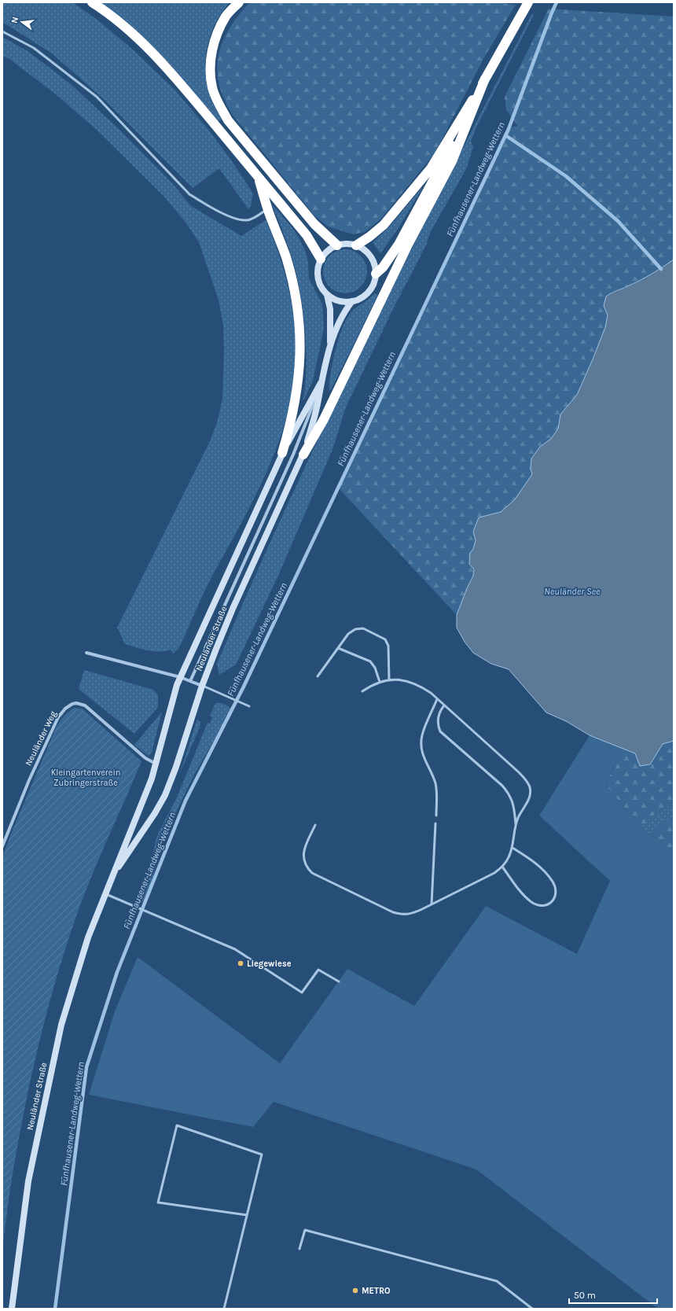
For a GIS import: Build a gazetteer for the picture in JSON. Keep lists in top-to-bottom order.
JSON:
{
  "streets": {
    "main road": ["Neuländer Straße"],
    "street": ["Neuländer Weg"]
  },
  "crossings": [
    ["Neuländer Straße", "Neuländer Weg"]
  ],
  "water": ["Fünfhausener-Landweg-Wettern", "Neuländer See"],
  "parks": ["Kleingartenverein Zubringerstraße"],
  "places": ["Liegewiese", "METRO"],
  "scale_bar": "50 m",
  "north": "left"
}
